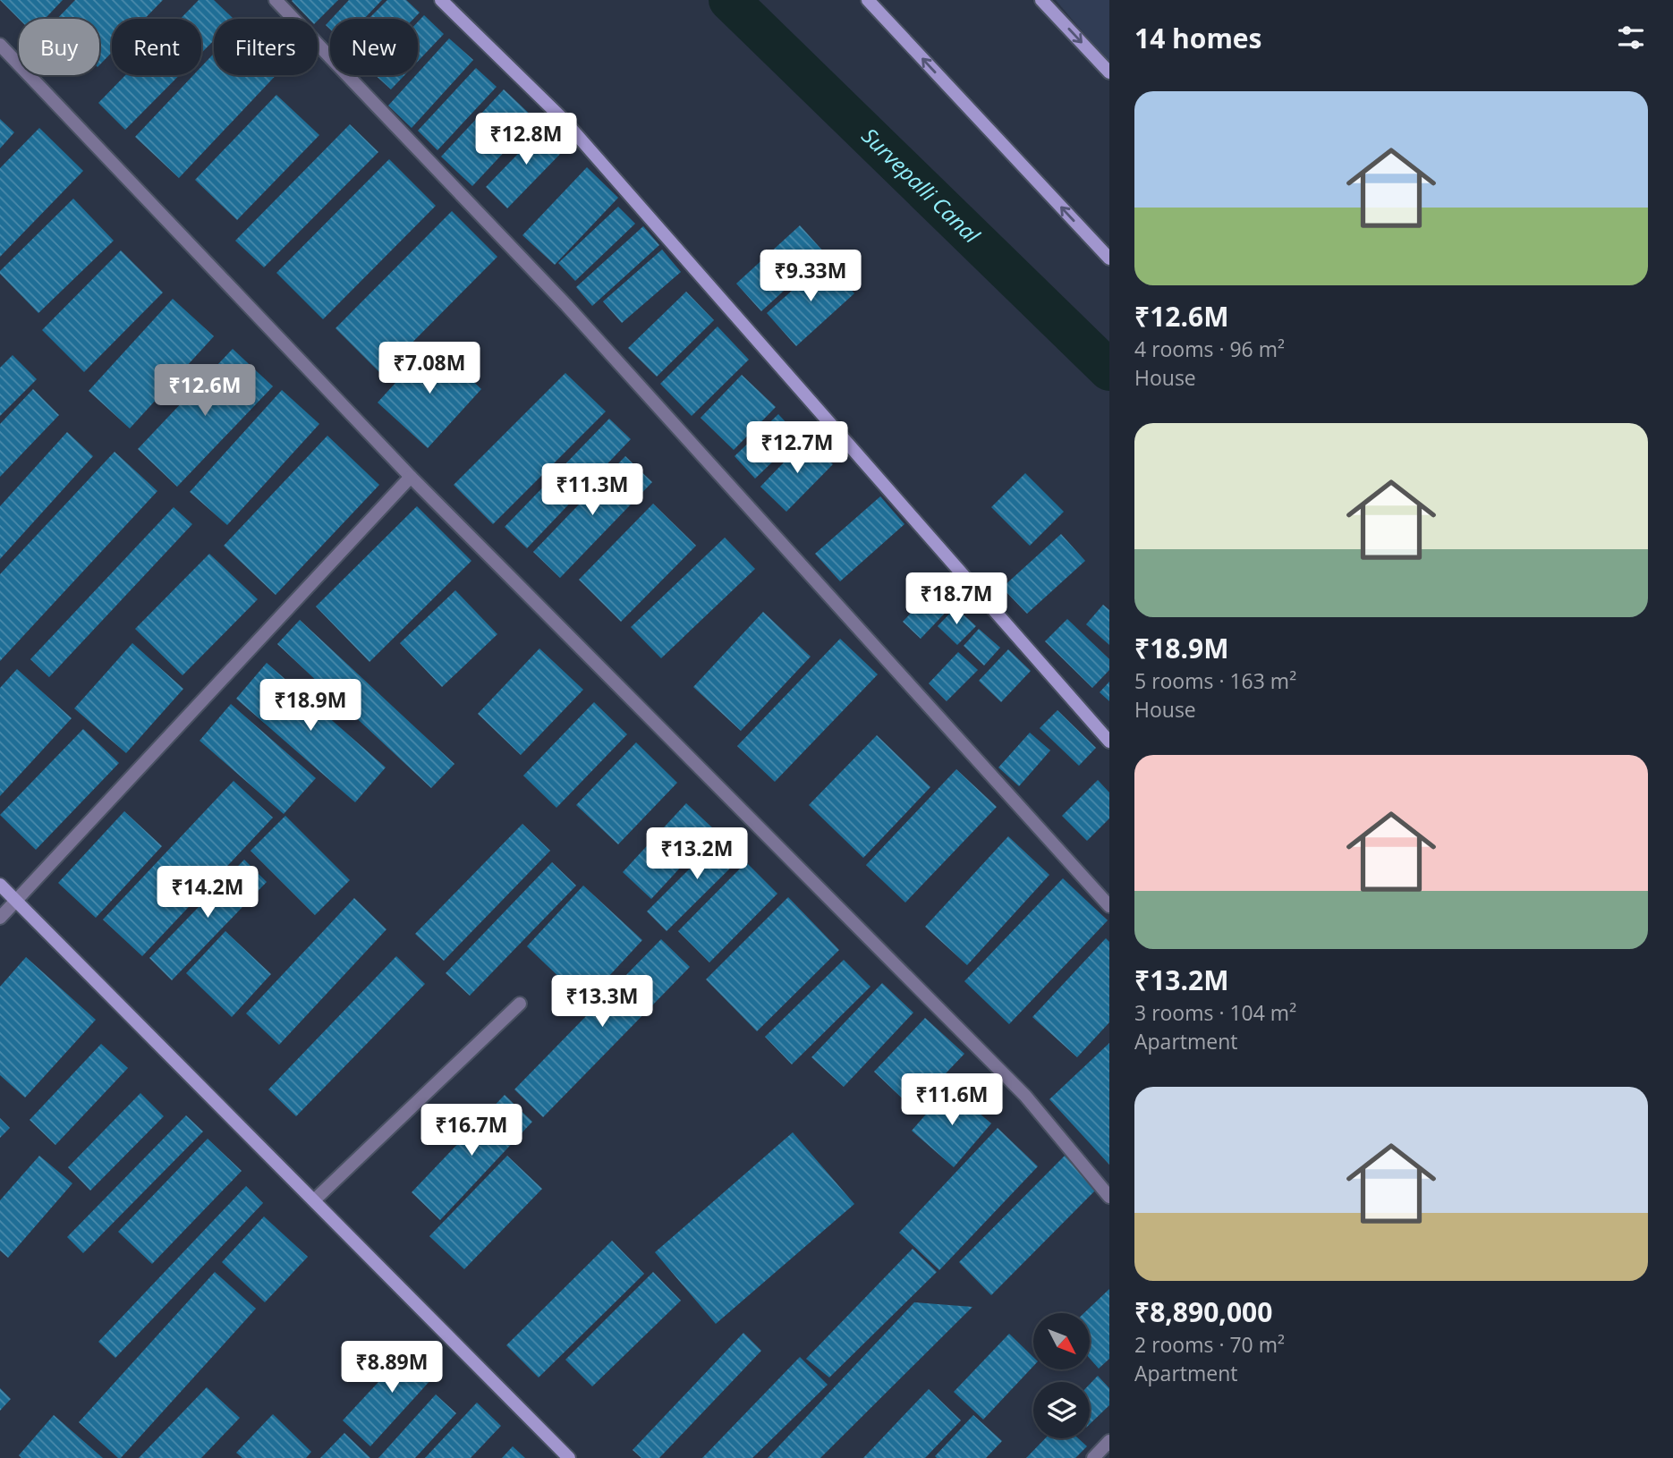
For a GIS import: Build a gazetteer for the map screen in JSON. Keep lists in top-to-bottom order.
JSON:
{
  "water": ["Survepalli Canal"],
  "north": "bottom right",
  "page": {
    "heading": "14 homes",
    "chip": [
      "Buy",
      "Rent",
      "Filters",
      "New"
    ],
    "list": [
      {
        "name": "₹12.6M",
        "note": "4 rooms · 96 m² · House"
      },
      {
        "name": "₹18.9M",
        "note": "5 rooms · 163 m² · House"
      },
      {
        "name": "₹13.2M",
        "note": "3 rooms · 104 m² · Apartment"
      },
      {
        "name": "₹8,890,000",
        "note": "2 rooms · 70 m² · Apartment"
      }
    ],
    "price": [
      "₹12.8M",
      "₹9.33M",
      "₹7.08M",
      "₹12.6M",
      "₹12.7M",
      "₹11.3M",
      "₹18.7M",
      "₹18.9M",
      "₹13.2M",
      "₹14.2M",
      "₹13.3M",
      "₹11.6M",
      "₹16.7M",
      "₹8.89M"
    ]
  }
}
